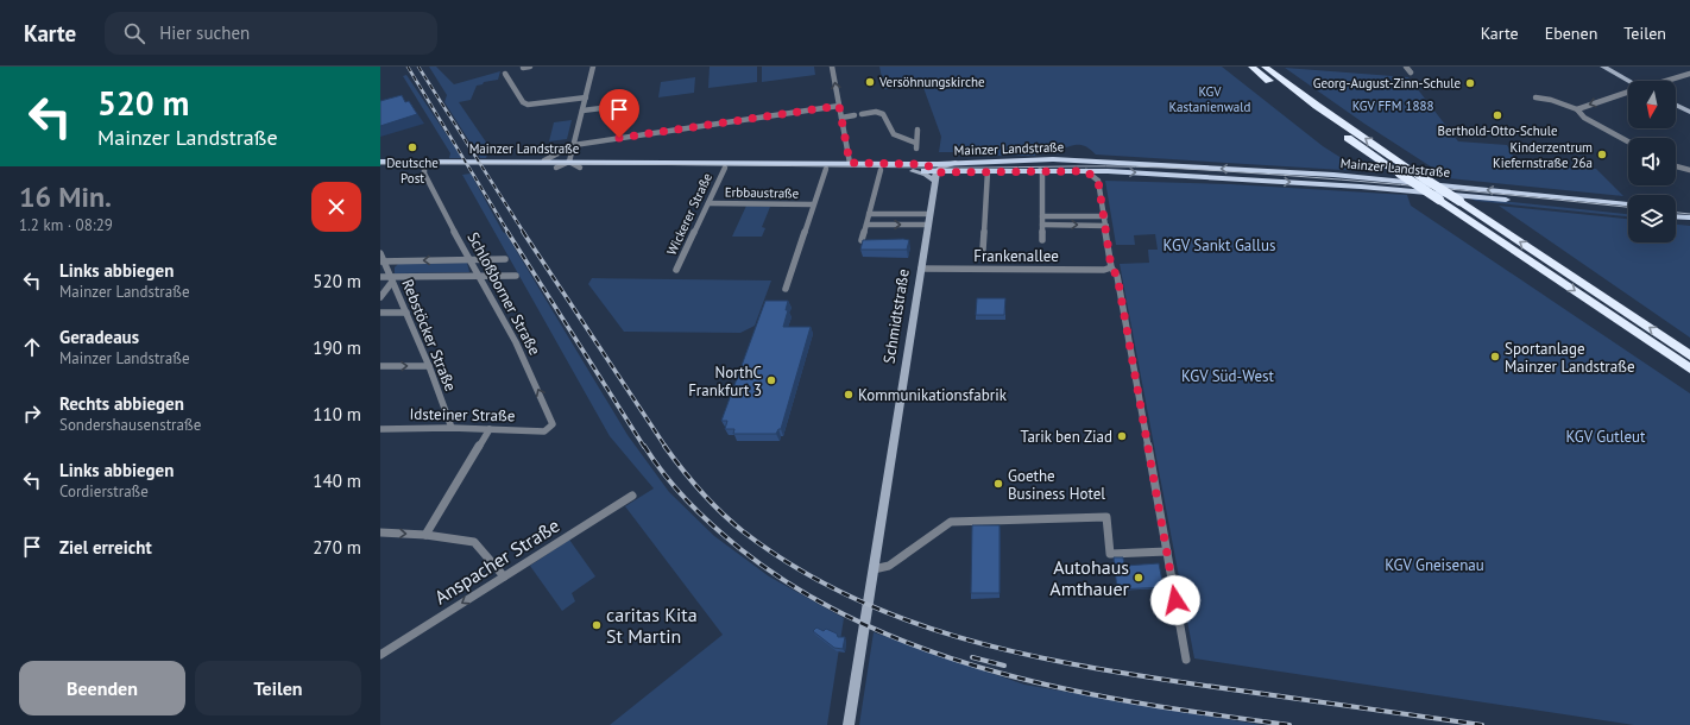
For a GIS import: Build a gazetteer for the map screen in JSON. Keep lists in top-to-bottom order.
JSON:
{
  "streets": {
    "main road": ["Mainzer Landstraße", "Schmidtstraße"],
    "street": [
      "Erbbaustraße",
      "Wickerer Straße",
      "Frankenallee",
      "Schloßborner Straße",
      "Rebstöcker Straße",
      "Idsteiner Straße",
      "Anspacher Straße"
    ]
  },
  "crossings": [
    ["Mainzer Landstraße", "Wickerer Straße"],
    ["Mainzer Landstraße", "Schloßborner Straße"],
    ["Mainzer Landstraße", "Schmidtstraße"],
    ["Erbbaustraße", "Wickerer Straße"],
    ["Frankenallee", "Schmidtstraße"],
    ["Schloßborner Straße", "Idsteiner Straße"],
    ["Rebstöcker Straße", "Idsteiner Straße"]
  ],
  "one_way": ["Schloßborner Straße", "Anspacher Straße"],
  "parks": [
    "KGV Kastanienwald",
    "KGV FFM 1888",
    "KGV Sankt Gallus",
    "KGV Süd-West",
    "KGV Gutleut",
    "KGV Gneisenau"
  ],
  "places": [
    "Versöhnungskirche",
    "Georg-August-Zinn-Schule",
    "Berthold-Otto-Schule",
    "Deutsche Post",
    "Kinderzentrum Kiefernstraße 26a",
    "Sportanlage Mainzer Landstraße",
    "NorthC Frankfurt 3",
    "Kommunikationsfabrik",
    "Tarik ben Ziad",
    "Goethe Business Hotel",
    "Autohaus Amthauer",
    "caritas Kita St Martin"
  ],
  "north": "bottom",
  "page": {
    "header": "Karte",
    "search": "Hier suchen",
    "nav": ["Karte", "Ebenen", "Teilen"],
    "turn": ["520 m", "Mainzer Landstraße"],
    "heading": ["16 Min.", "1.2 km · 08:29"],
    "list": [
      {
        "name": "Links abbiegen",
        "note": "Mainzer Landstraße",
        "value": "520 m"
      },
      {
        "name": "Geradeaus",
        "note": "Mainzer Landstraße",
        "value": "190 m"
      },
      {
        "name": "Rechts abbiegen",
        "note": "Sondershausenstraße",
        "value": "110 m"
      },
      {
        "name": "Links abbiegen",
        "note": "Cordierstraße",
        "value": "140 m"
      },
      {
        "name": "Ziel erreicht",
        "value": "270 m"
      }
    ],
    "buttons": ["Beenden", "Teilen"]
  }
}
